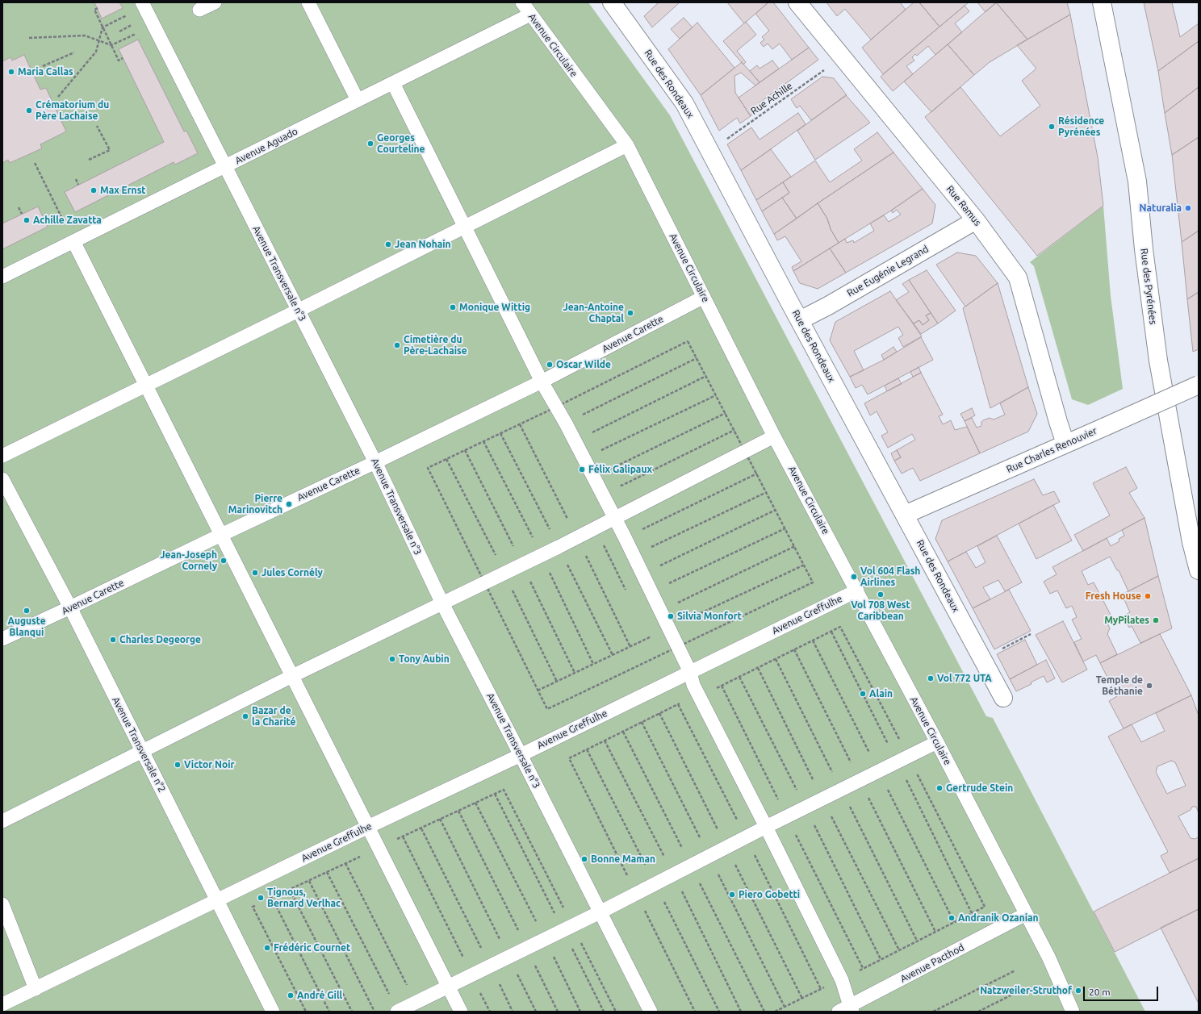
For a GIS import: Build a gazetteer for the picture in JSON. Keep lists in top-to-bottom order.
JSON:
{
  "streets": {
    "street": [
      "Rue des Rondeaux",
      "Rue Ramus",
      "Rue Eugénie Legrand",
      "Rue des Pyrénées",
      "Rue Charles Renouvier"
    ],
    "lane": [
      "Avenue Circulaire",
      "Avenue Aguado",
      "Avenue Transversale n°3",
      "Avenue Carette",
      "Avenue Greffulhe",
      "Avenue Transversale n°2",
      "Avenue Pacthod"
    ],
    "path": ["Rue Achille"]
  },
  "crossings": [
    ["Avenue Circulaire", "Avenue Aguado"],
    ["Avenue Circulaire", "Avenue Carette"],
    ["Avenue Circulaire", "Avenue Greffulhe"],
    ["Avenue Circulaire", "Avenue Pacthod"],
    ["Rue des Rondeaux", "Rue Achille"],
    ["Rue des Rondeaux", "Rue Eugénie Legrand"],
    ["Rue des Rondeaux", "Rue Charles Renouvier"],
    ["Rue Achille", "Rue Ramus"],
    ["Avenue Aguado", "Avenue Transversale n°3"],
    ["Rue Ramus", "Rue Eugénie Legrand"],
    ["Rue Ramus", "Rue Charles Renouvier"],
    ["Avenue Transversale n°3", "Avenue Carette"],
    ["Avenue Transversale n°3", "Avenue Greffulhe"],
    ["Avenue Carette", "Avenue Transversale n°2"],
    ["Avenue Greffulhe", "Avenue Transversale n°2"]
  ],
  "places": [
    "Maria Callas",
    "Crématorium du Père Lachaise",
    "Résidence Pyrénées",
    "Georges Courteline",
    "Max Ernst",
    "Naturalia",
    "Achille Zavatta",
    "Jean Nohain",
    "Monique Wittig",
    "Jean-Antoine Chaptal",
    "Cimetière du Père-Lachaise",
    "Oscar Wilde",
    "Félix Galipaux",
    "Pierre Marinovitch",
    "Jean-Joseph Cornely",
    "Jules Cornély",
    "Vol 604 Flash Airlines",
    "Vol 708 West Caribbean",
    "Fresh House",
    "Auguste Blanqui",
    "Silvia Monfort",
    "MyPilates",
    "Charles Degeorge",
    "Tony Aubin",
    "Vol 772 UTA",
    "Temple de Béthanie",
    "Alain",
    "Bazar de la Charité",
    "Victor Noir",
    "Gertrude Stein",
    "Bonne Maman",
    "Piero Gobetti",
    "Tignous, Bernard Verlhac",
    "Andranik Ozanian",
    "Frédéric Cournet",
    "Natzweiler-Struthof",
    "André Gill"
  ],
  "scale_bar": "20 m"
}
